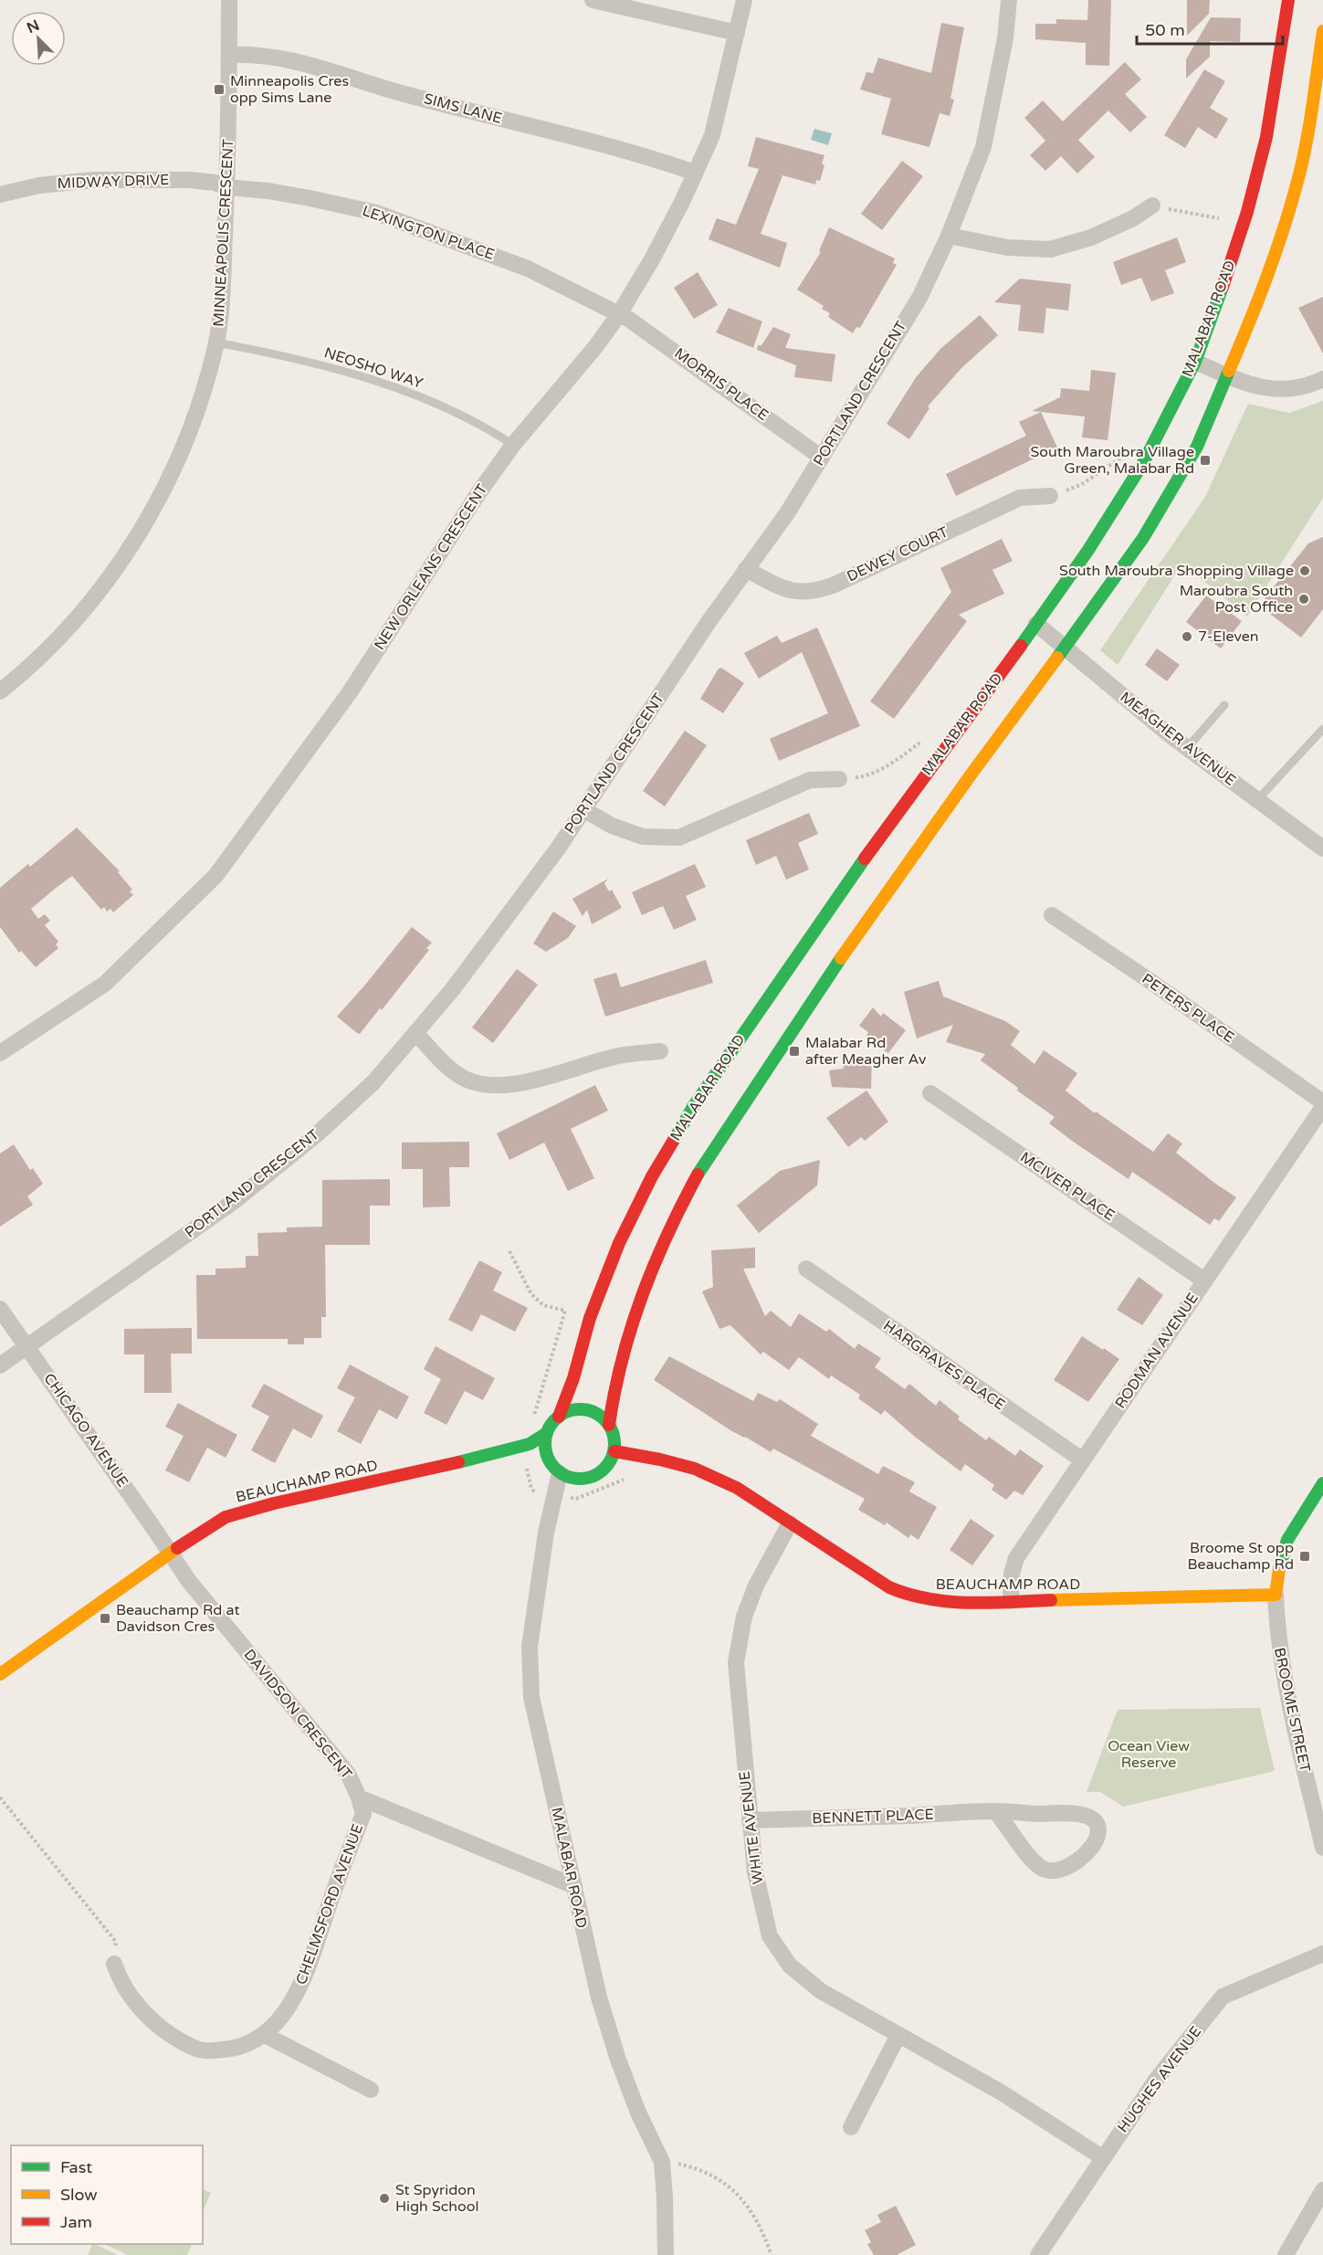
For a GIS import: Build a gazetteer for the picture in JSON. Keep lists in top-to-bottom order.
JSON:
{
  "streets": {
    "main road": ["MALABAR ROAD", "BEAUCHAMP ROAD", "BROOME STREET"],
    "street": [
      "SIMS LANE",
      "MIDWAY DRIVE",
      "MINNEAPOLIS CRESCENT",
      "LEXINGTON PLACE",
      "MORRIS PLACE",
      "PORTLAND CRESCENT",
      "DEWEY COURT",
      "NEW ORLEANS CRESCENT",
      "MEAGHER AVENUE",
      "PETERS PLACE",
      "MCIVER PLACE",
      "RODMAN AVENUE",
      "HARGRAVES PLACE",
      "CHICAGO AVENUE",
      "DAVIDSON CRESCENT",
      "BENNETT PLACE",
      "WHITE AVENUE",
      "CHELMSFORD AVENUE",
      "HUGHES AVENUE"
    ],
    "lane": ["NEOSHO WAY"]
  },
  "crossings": [
    ["SIMS LANE", "MINNEAPOLIS CRESCENT"],
    ["SIMS LANE", "NEW ORLEANS CRESCENT"],
    ["MIDWAY DRIVE", "MINNEAPOLIS CRESCENT"],
    ["MIDWAY DRIVE", "LEXINGTON PLACE"],
    ["MINNEAPOLIS CRESCENT", "LEXINGTON PLACE"],
    ["MINNEAPOLIS CRESCENT", "NEOSHO WAY"],
    ["LEXINGTON PLACE", "MORRIS PLACE"],
    ["LEXINGTON PLACE", "NEW ORLEANS CRESCENT"],
    ["MALABAR ROAD", "MEAGHER AVENUE"],
    ["MALABAR ROAD", "BEAUCHAMP ROAD"],
    ["MALABAR ROAD", "DAVIDSON CRESCENT"],
    ["NEOSHO WAY", "NEW ORLEANS CRESCENT"],
    ["MORRIS PLACE", "PORTLAND CRESCENT"],
    ["MORRIS PLACE", "NEW ORLEANS CRESCENT"],
    ["PORTLAND CRESCENT", "DEWEY COURT"],
    ["PORTLAND CRESCENT", "CHICAGO AVENUE"],
    ["MCIVER PLACE", "RODMAN AVENUE"],
    ["RODMAN AVENUE", "HARGRAVES PLACE"],
    ["RODMAN AVENUE", "BEAUCHAMP ROAD"],
    ["CHICAGO AVENUE", "BEAUCHAMP ROAD"],
    ["CHICAGO AVENUE", "DAVIDSON CRESCENT"],
    ["BEAUCHAMP ROAD", "BROOME STREET"],
    ["BEAUCHAMP ROAD", "DAVIDSON CRESCENT"],
    ["BEAUCHAMP ROAD", "WHITE AVENUE"],
    ["DAVIDSON CRESCENT", "CHELMSFORD AVENUE"],
    ["BENNETT PLACE", "WHITE AVENUE"],
    ["WHITE AVENUE", "HUGHES AVENUE"]
  ],
  "parks": ["Ocean View Reserve"],
  "places": {
    "transit": [
      "Minneapolis Cres opp Sims Lane",
      "South Maroubra Village Green, Malabar Rd",
      "Malabar Rd after Meagher Av",
      "Broome St opp Beauchamp Rd",
      "Beauchamp Rd at Davidson Cres"
    ],
    "other": [
      "South Maroubra Shopping Village",
      "Maroubra South Post Office",
      "7-Eleven",
      "St Spyridon High School"
    ]
  },
  "legend": ["Fast", "Slow", "Jam"],
  "scale_bar": "50 m",
  "north": "top left"
}
